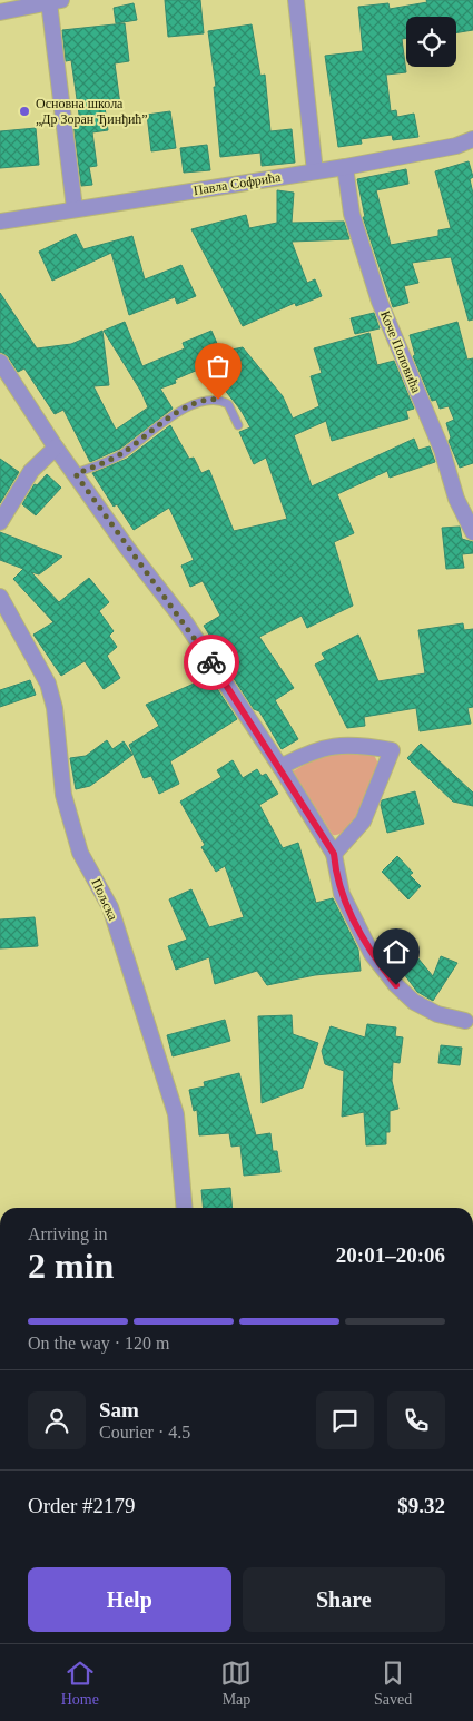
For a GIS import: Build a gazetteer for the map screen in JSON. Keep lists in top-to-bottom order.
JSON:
{
  "streets": {
    "street": ["Павла Софрића", "Коче Поповића", "Пољска"]
  },
  "crossings": [
    ["Павла Софрића", "Коче Поповића"]
  ],
  "places": ["Основна школа „Др Зоран Ђинђић”"],
  "page": {
    "heading": ["2 min", "Arriving in", "20:01–20:06"],
    "panel": [
      "Sam",
      "Courier · 4.5",
      "Order #2179",
      "$9.32"
    ],
    "bar": "On the way · 120 m",
    "buttons": ["Help", "Share"],
    "tabs": ["Home", "Map", "Saved"]
  }
}
